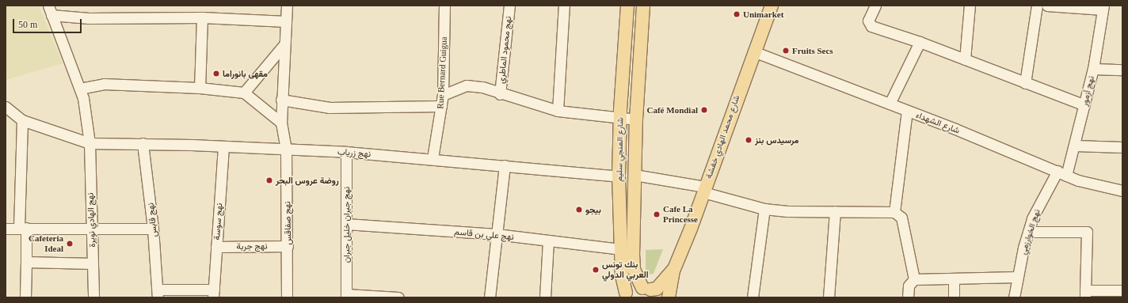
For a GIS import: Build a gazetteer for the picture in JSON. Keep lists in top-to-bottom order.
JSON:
{
  "streets": {
    "main road": ["شارع محمد الهادي خفشة", "شارع المنجي سليم"],
    "street": [
      "نهج محمود الماطري",
      "Rue Bernard Guigua",
      "نهج أزمور",
      "شارع الشهداء",
      "نهج زرياب",
      "نهج الهادي نويرة",
      "نهج قابس",
      "نهج سوسة",
      "نهج صفاقس",
      "نهج جبران خليل جبران",
      "نهج الخوارزمي",
      "نهج علي بن قاسم",
      "نهج جربة"
    ]
  },
  "crossings": [
    ["Rue Bernard Guigua", "نهج زرياب"],
    ["نهج أزمور", "شارع الشهداء"],
    ["نهج أزمور", "نهج الخوارزمي"],
    ["شارع الشهداء", "شارع محمد الهادي خفشة"],
    ["شارع الشهداء", "نهج الخوارزمي"],
    ["شارع المنجي سليم", "نهج زرياب"],
    ["شارع المنجي سليم", "نهج علي بن قاسم"],
    ["نهج زرياب", "نهج الهادي نويرة"],
    ["نهج زرياب", "نهج قابس"],
    ["نهج زرياب", "نهج سوسة"],
    ["نهج زرياب", "نهج صفاقس"],
    ["نهج زرياب", "نهج جبران خليل جبران"],
    ["نهج سوسة", "نهج جربة"],
    ["نهج صفاقس", "نهج جربة"],
    ["نهج جبران خليل جبران", "نهج علي بن قاسم"]
  ],
  "places": [
    "Unimarket",
    "Fruits Secs",
    "مقهى بانوراما",
    "Café Mondial",
    "مرسيدس بنز",
    "روضة عروس البحر",
    "بيجو",
    "Cafe La Princesse",
    "Cafeteria Ideal",
    "بنك تونس العربي الدولي"
  ],
  "scale_bar": "50 m"
}
